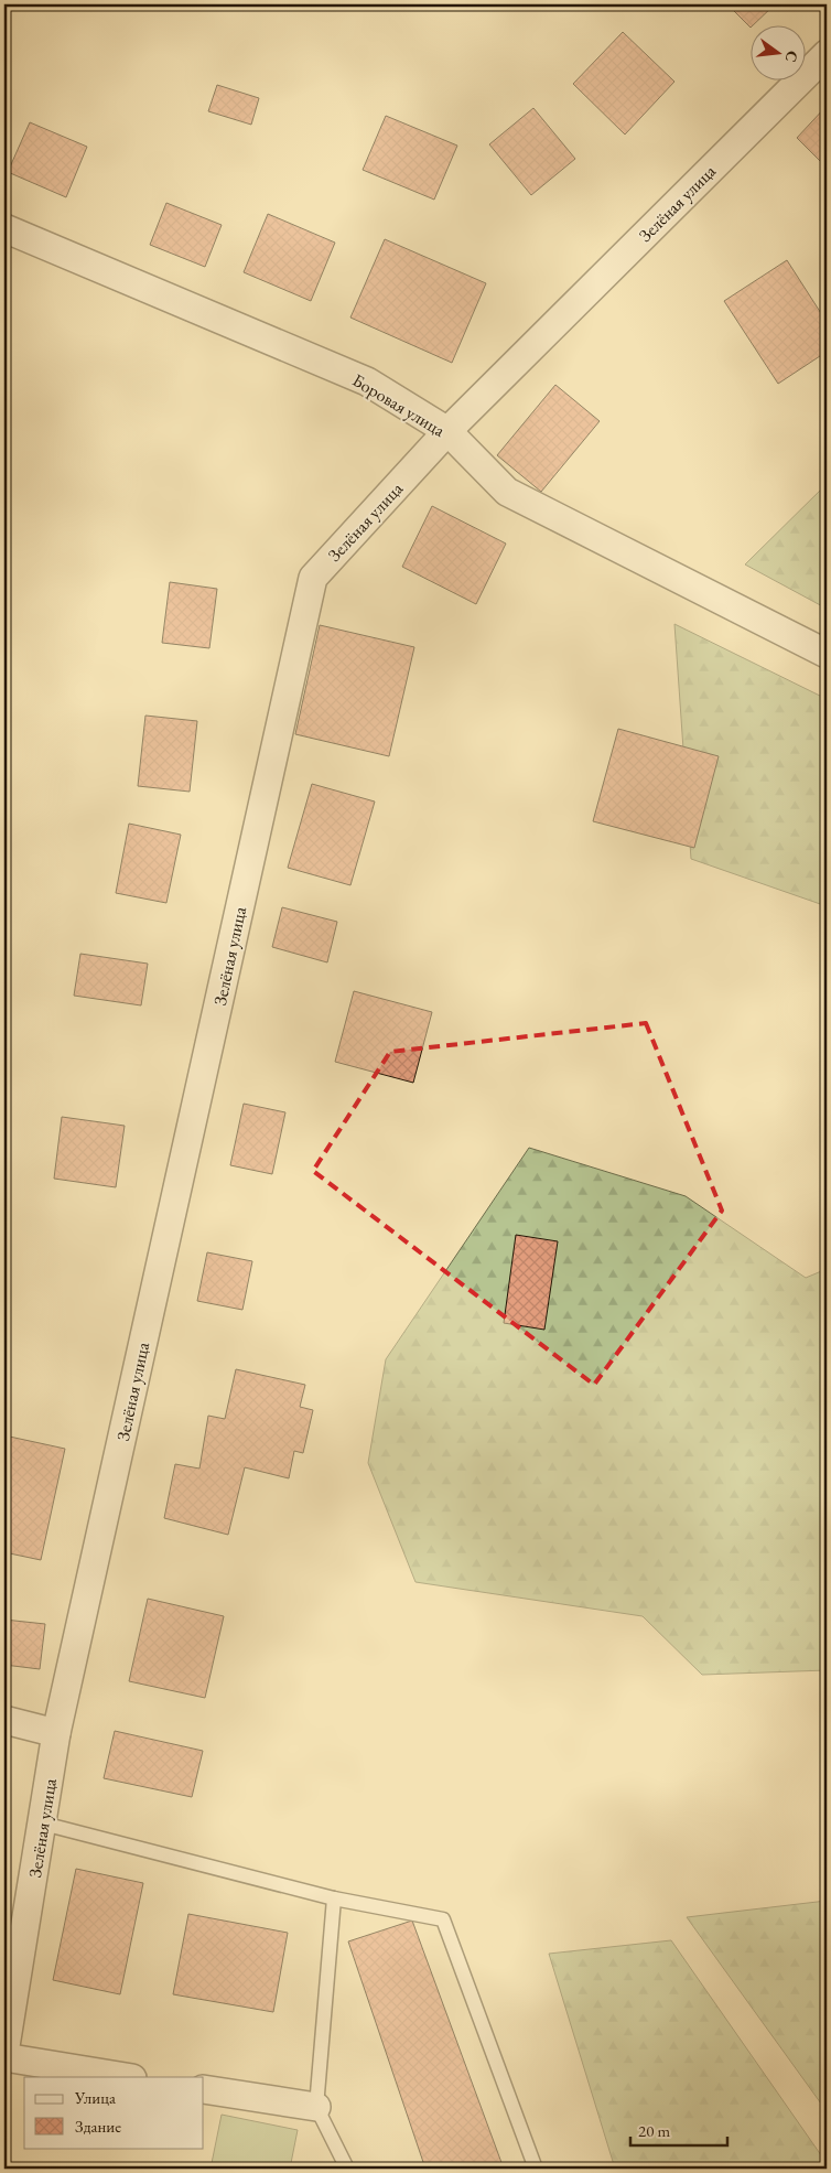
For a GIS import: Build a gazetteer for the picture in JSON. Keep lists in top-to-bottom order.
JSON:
{
  "streets": {
    "street": ["Зелёная улица", "Боровая улица"]
  },
  "crossings": [
    ["Зелёная улица", "Боровая улица"]
  ],
  "legend": ["Улица", "Здание"],
  "scale_bar": "20 m",
  "north": "right"
}
